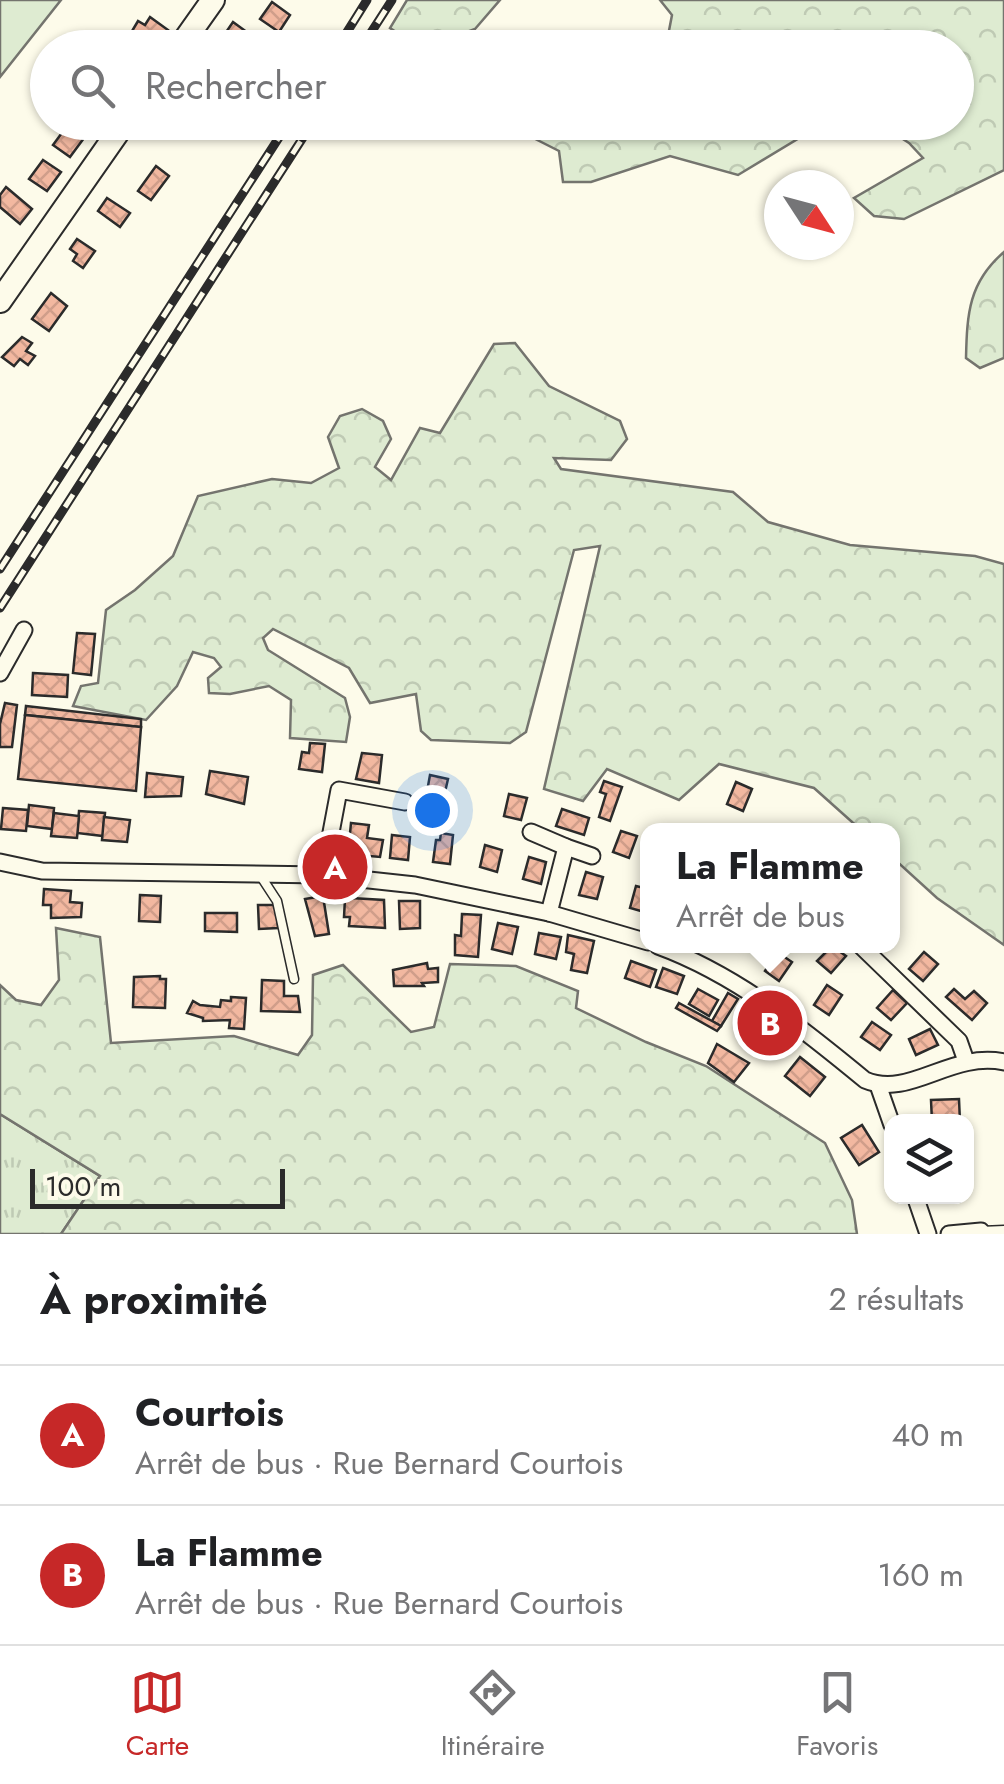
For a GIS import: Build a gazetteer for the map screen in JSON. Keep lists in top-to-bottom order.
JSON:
{
  "scale_bar": "100 m",
  "north": "bottom right",
  "page": {
    "search": "Rechercher",
    "popup": ["La Flamme", "Arrêt de bus"],
    "pins": ["A", "B"],
    "scale": "100 m",
    "heading": ["À proximité", "2 résultats"],
    "list": [
      {
        "mark": "A",
        "name": "Courtois",
        "note": "Arrêt de bus · Rue Bernard Courtois",
        "value": "40 m"
      },
      {
        "mark": "B",
        "name": "La Flamme",
        "note": "Arrêt de bus · Rue Bernard Courtois",
        "value": "160 m"
      }
    ],
    "nav": ["Carte", "Itinéraire", "Favoris"]
  }
}
